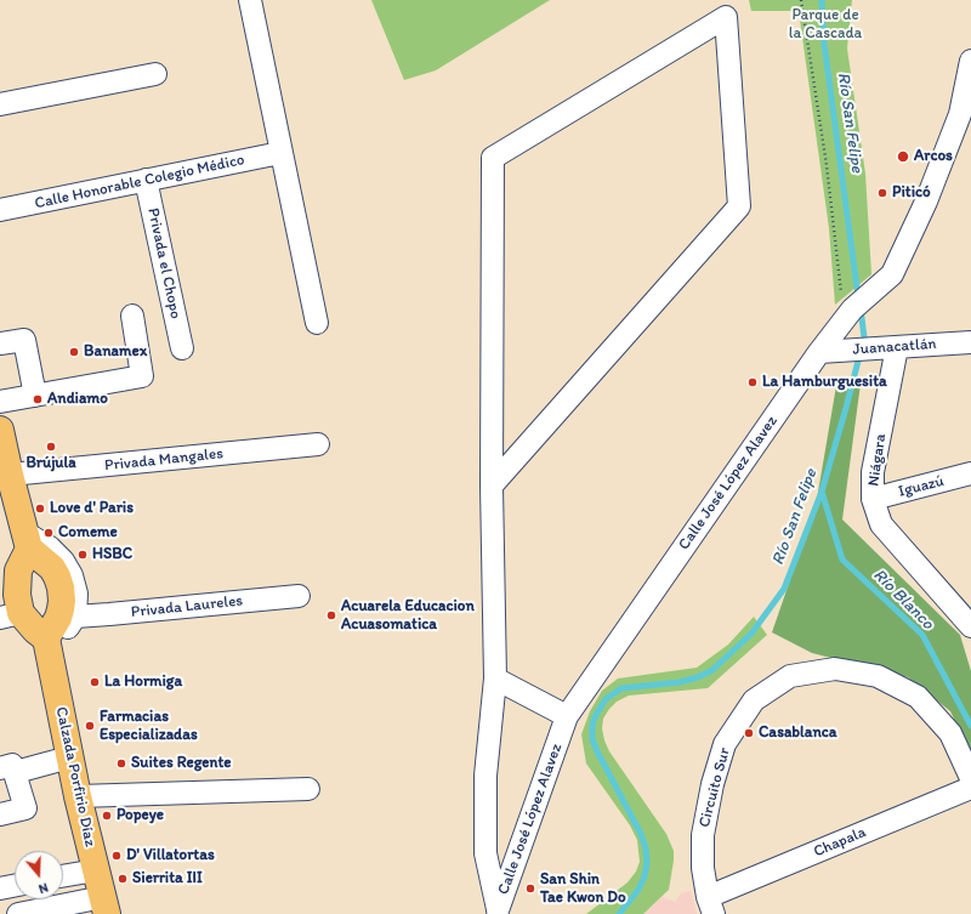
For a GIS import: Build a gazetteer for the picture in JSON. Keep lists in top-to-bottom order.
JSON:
{
  "streets": {
    "main road": ["Calzada Porfirio Díaz"],
    "street": [
      "Calle Honorable Colegio Médico",
      "Privada el Chopo",
      "Juanacatlán",
      "Privada Mangales",
      "Niágara",
      "Calle José López Alavez",
      "Iguazú",
      "Privada Laureles",
      "Circuito Sur",
      "Chapala"
    ]
  },
  "crossings": [
    ["Calle Honorable Colegio Médico", "Privada el Chopo"],
    ["Juanacatlán", "Niágara"],
    ["Juanacatlán", "Calle José López Alavez"],
    ["Niágara", "Iguazú"],
    ["Circuito Sur", "Chapala"]
  ],
  "water": ["Río San Felipe", "Río Blanco"],
  "parks": ["Parque de la Cascada"],
  "places": [
    "Arcos",
    "Piticó",
    "Banamex",
    "La Hamburguesita",
    "Andiamo",
    "Brújula",
    "Love d' Paris",
    "Comeme",
    "HSBC",
    "Acuarela Educacion Acuasomatica",
    "La Hormiga",
    "Farmacias Especializadas",
    "Casablanca",
    "Suites Regente",
    "Popeye",
    "D' Villatortas",
    "Sierrita III",
    "San Shin Tae Kwon Do"
  ],
  "north": "bottom"
}
